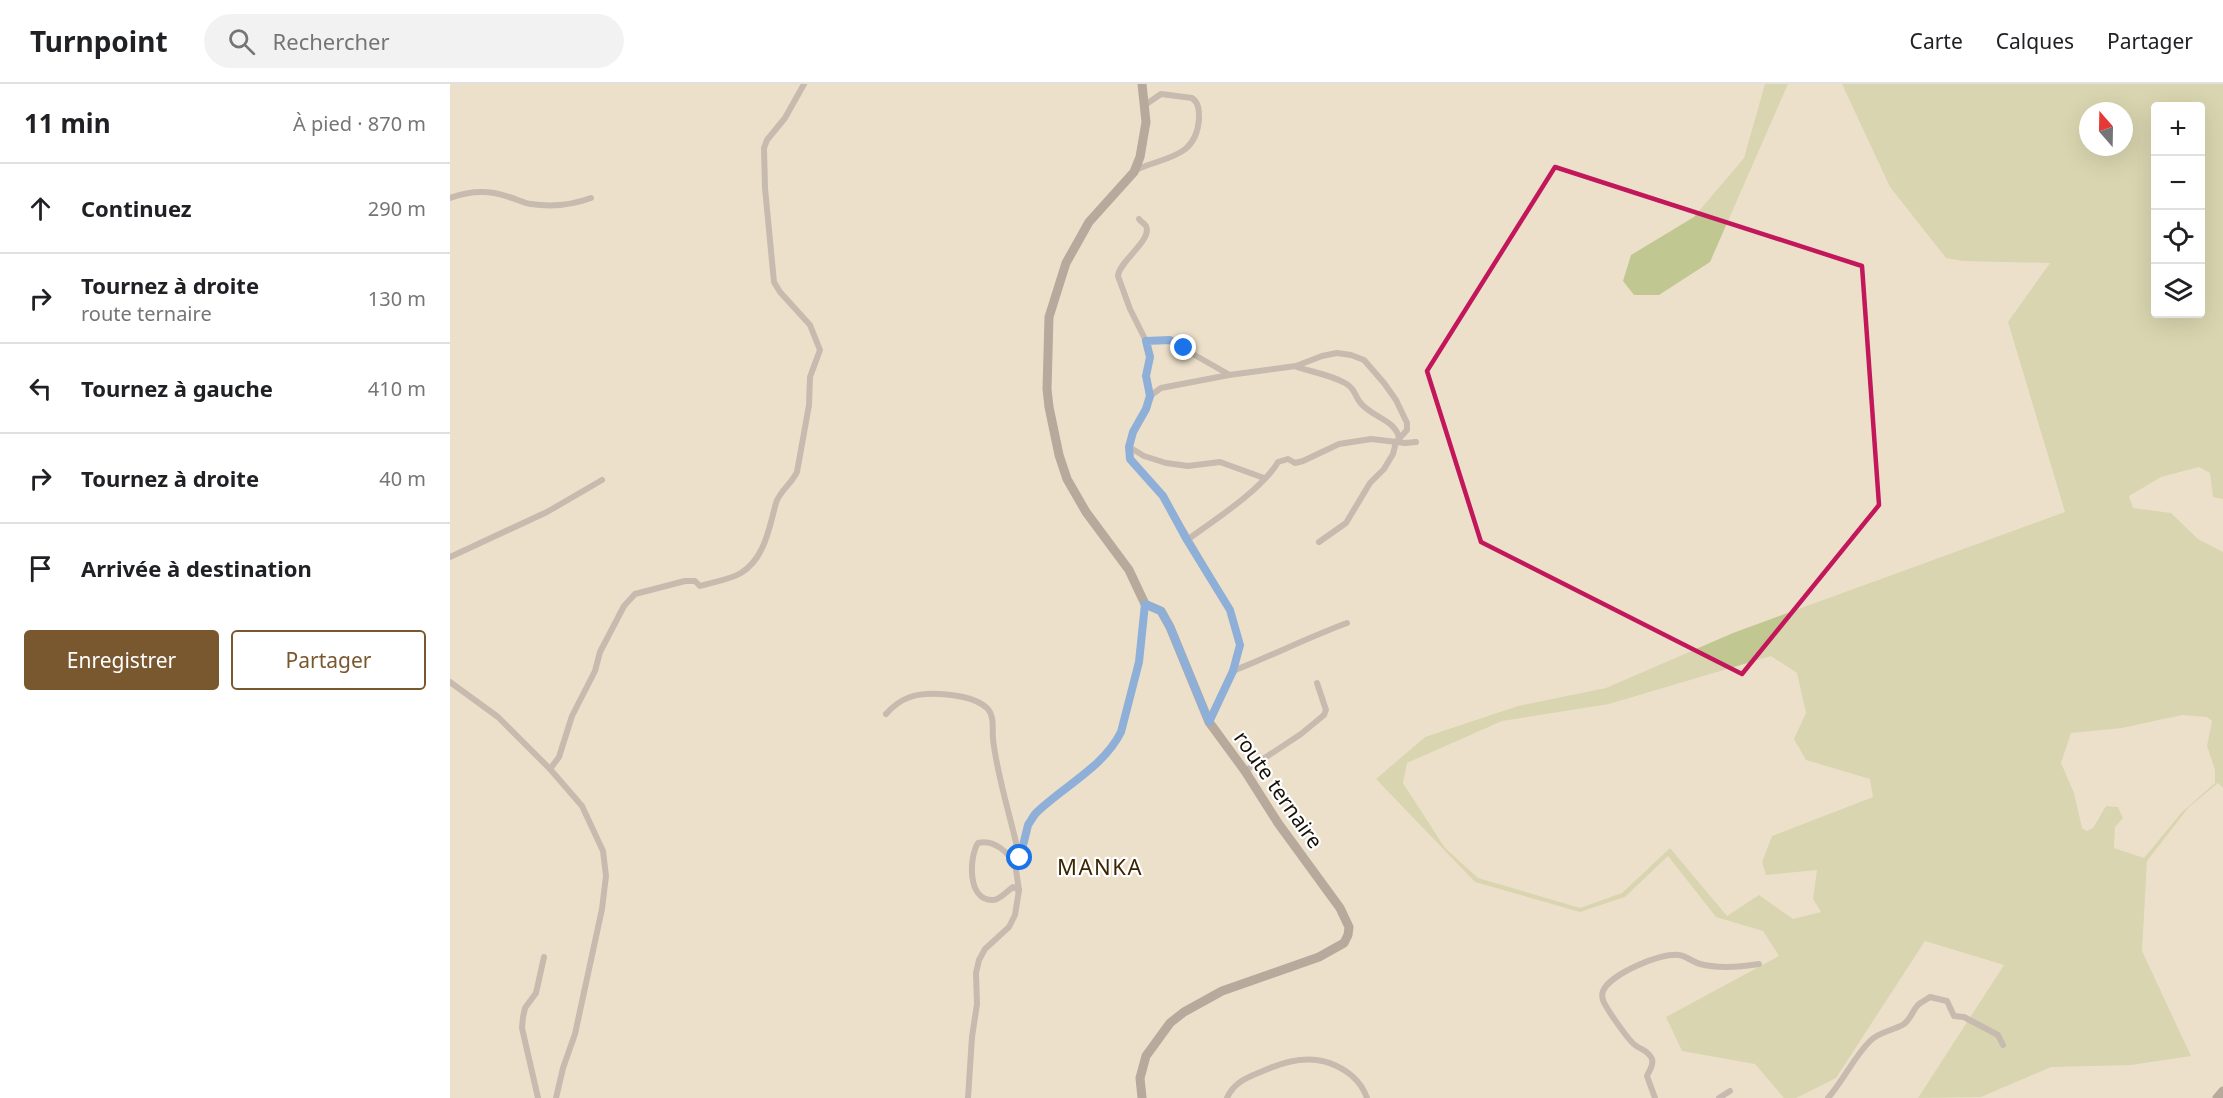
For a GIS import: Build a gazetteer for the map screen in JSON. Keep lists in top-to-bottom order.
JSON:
{
  "streets": {
    "street": ["route ternaire"]
  },
  "districts": ["MANKA"],
  "north": "top",
  "page": {
    "header": "Turnpoint",
    "search": "Rechercher",
    "nav": ["Carte", "Calques", "Partager"],
    "heading": ["11 min", "À pied · 870 m"],
    "map_buttons": ["+", "−"],
    "list": [
      ["Continuez", "290 m"],
      ["Tournez à droite", "route ternaire", "130 m"],
      ["Tournez à gauche", "410 m"],
      ["Tournez à droite", "40 m"],
      "Arrivée à destination"
    ],
    "buttons": ["Enregistrer", "Partager"]
  }
}
